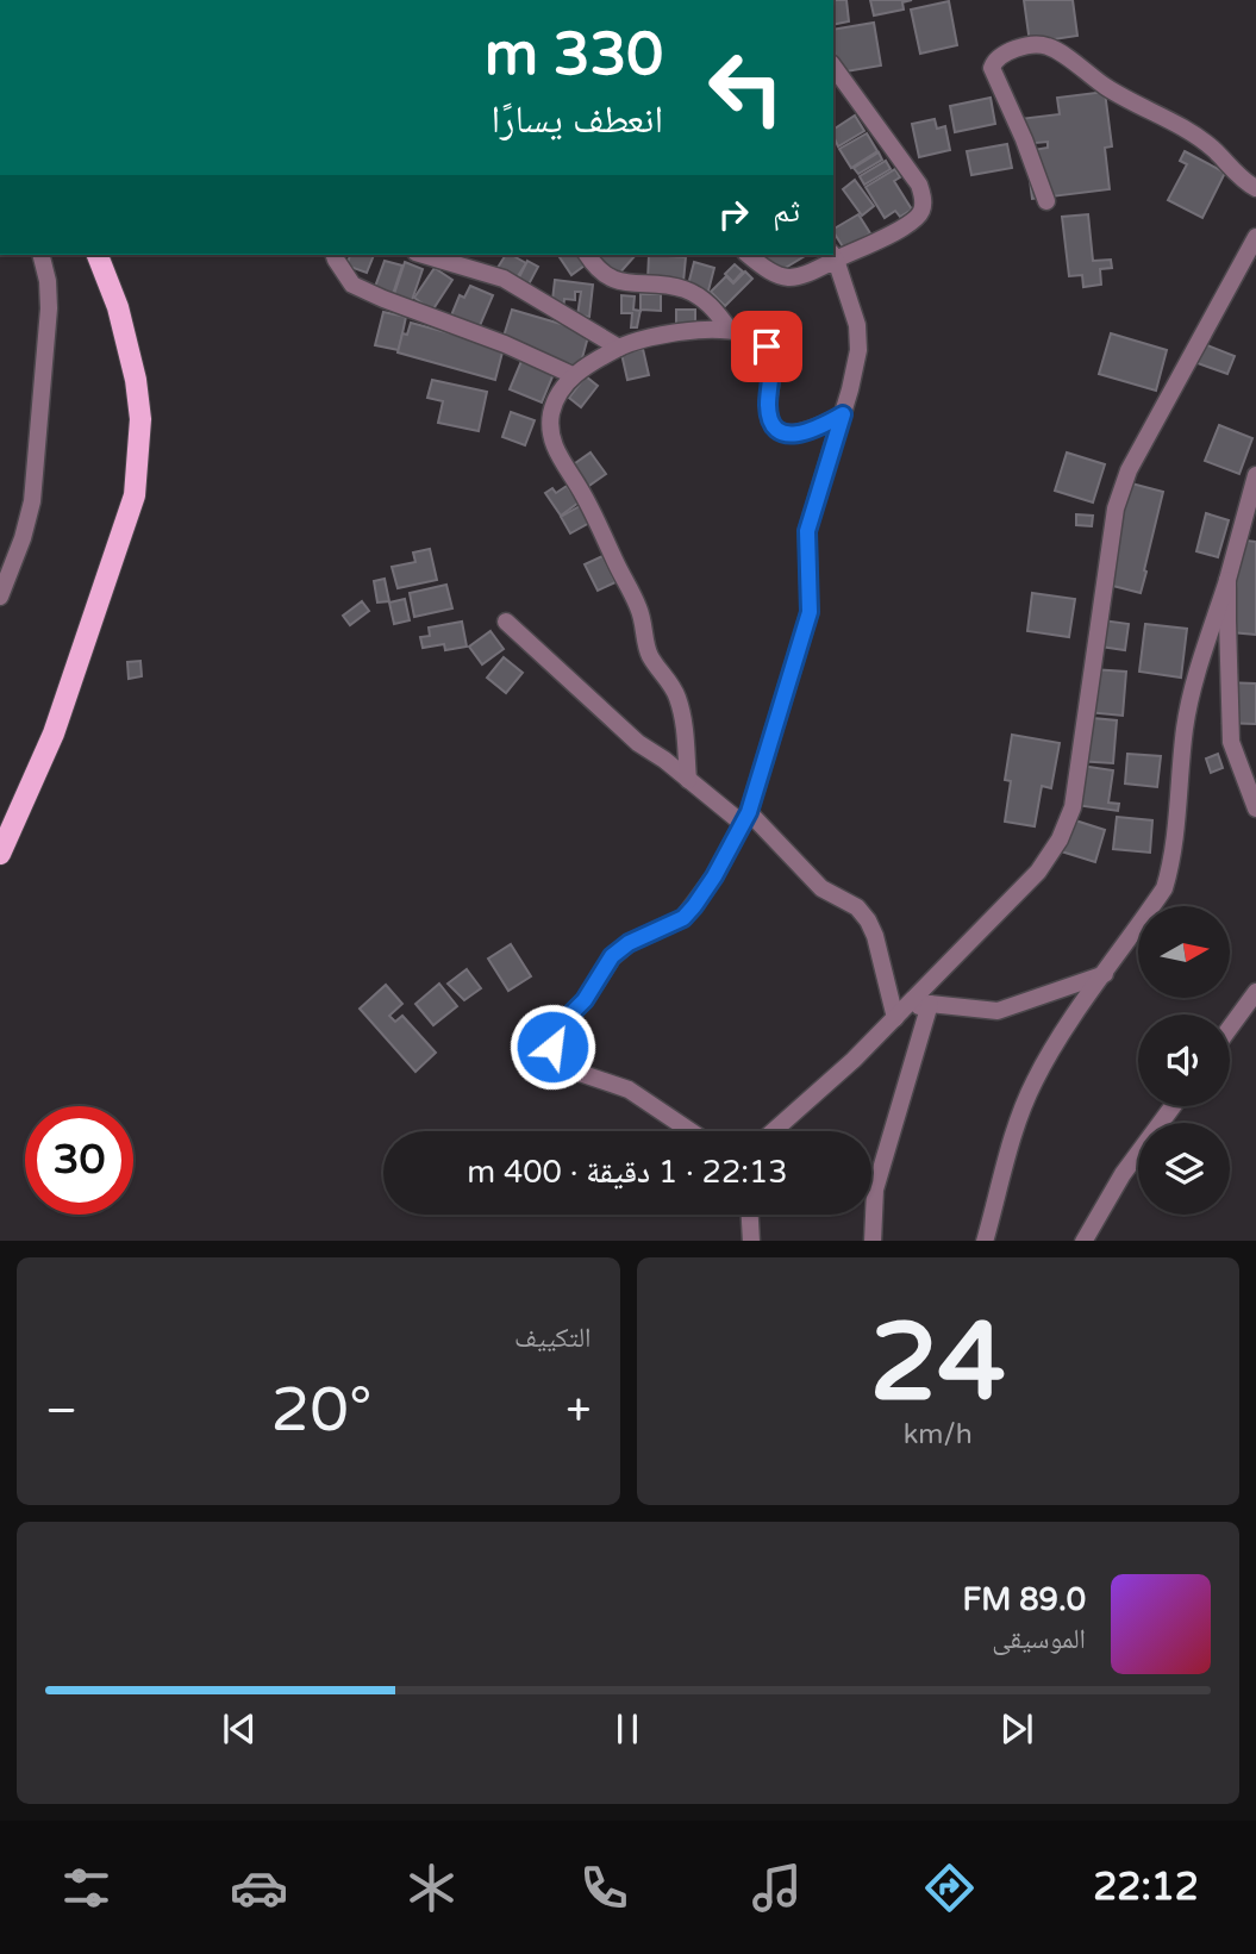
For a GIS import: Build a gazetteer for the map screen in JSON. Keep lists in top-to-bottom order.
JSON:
{
  "north": "right",
  "page": {
    "turn": ["330 m", "انعطف يسارًا"],
    "then": "ثم",
    "limit": "30",
    "trip": "22:13 · 1 دقيقة · 400 m",
    "tile": [
      ["24", "km/h"],
      "التكييف"
    ],
    "heat": ["−", "20°", "+"],
    "song": ["89.0 FM", "الموسيقى"],
    "tabs": "22:12"
  }
}
